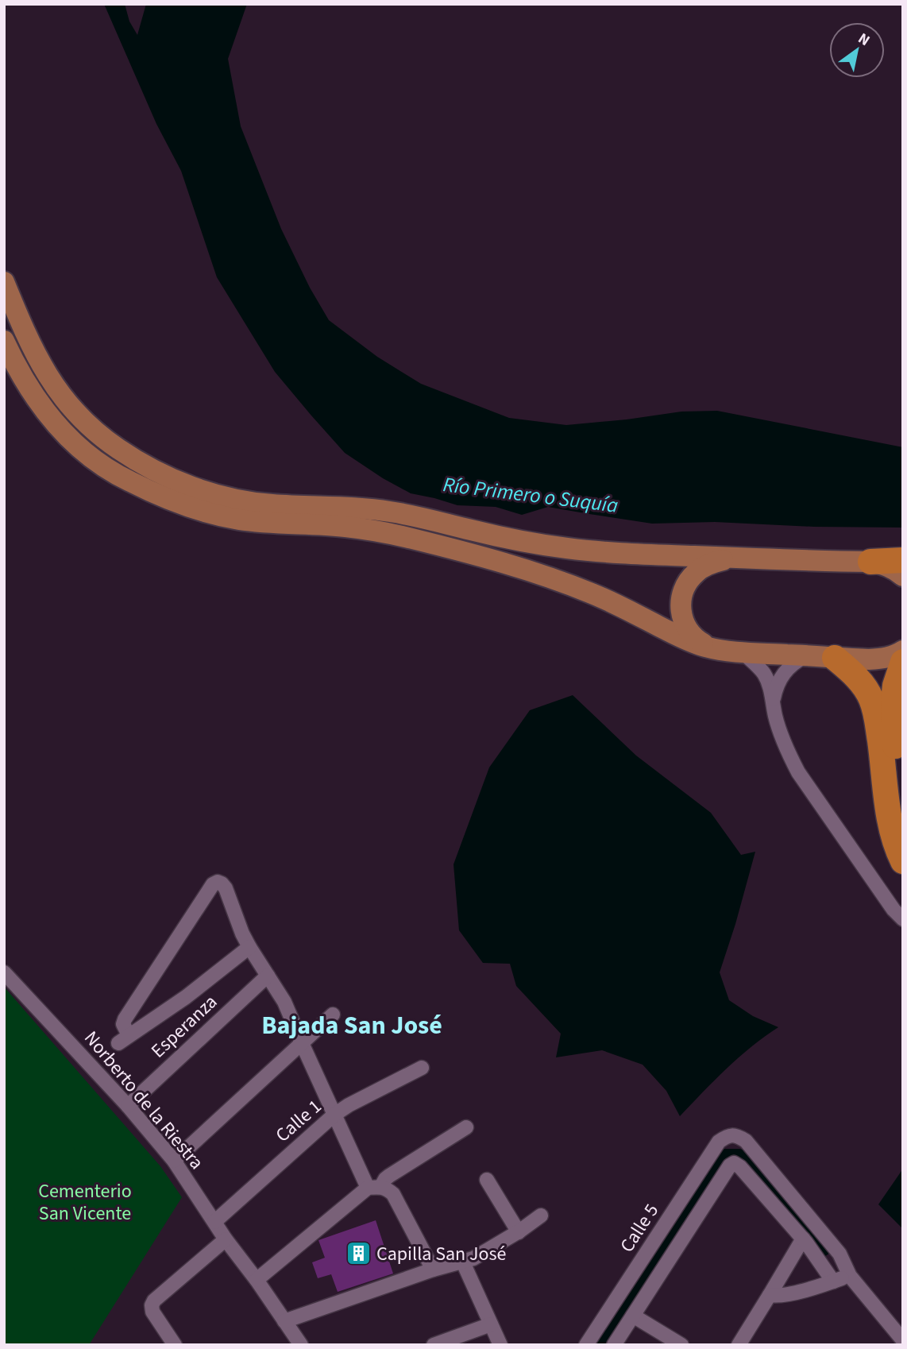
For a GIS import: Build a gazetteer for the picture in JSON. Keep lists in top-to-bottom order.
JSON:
{
  "streets": {
    "street": [
      "Esperanza",
      "Norberto de la Riestra",
      "Calle 1",
      "Calle 5"
    ]
  },
  "crossings": [
    ["Esperanza", "Norberto de la Riestra"],
    ["Norberto de la Riestra", "Calle 1"]
  ],
  "districts": ["Bajada San José"],
  "water": ["Río Primero o Suquía"],
  "parks": ["Cementerio San Vicente"],
  "places": {
    "building": ["Capilla San José"]
  },
  "north": "top right"
}
